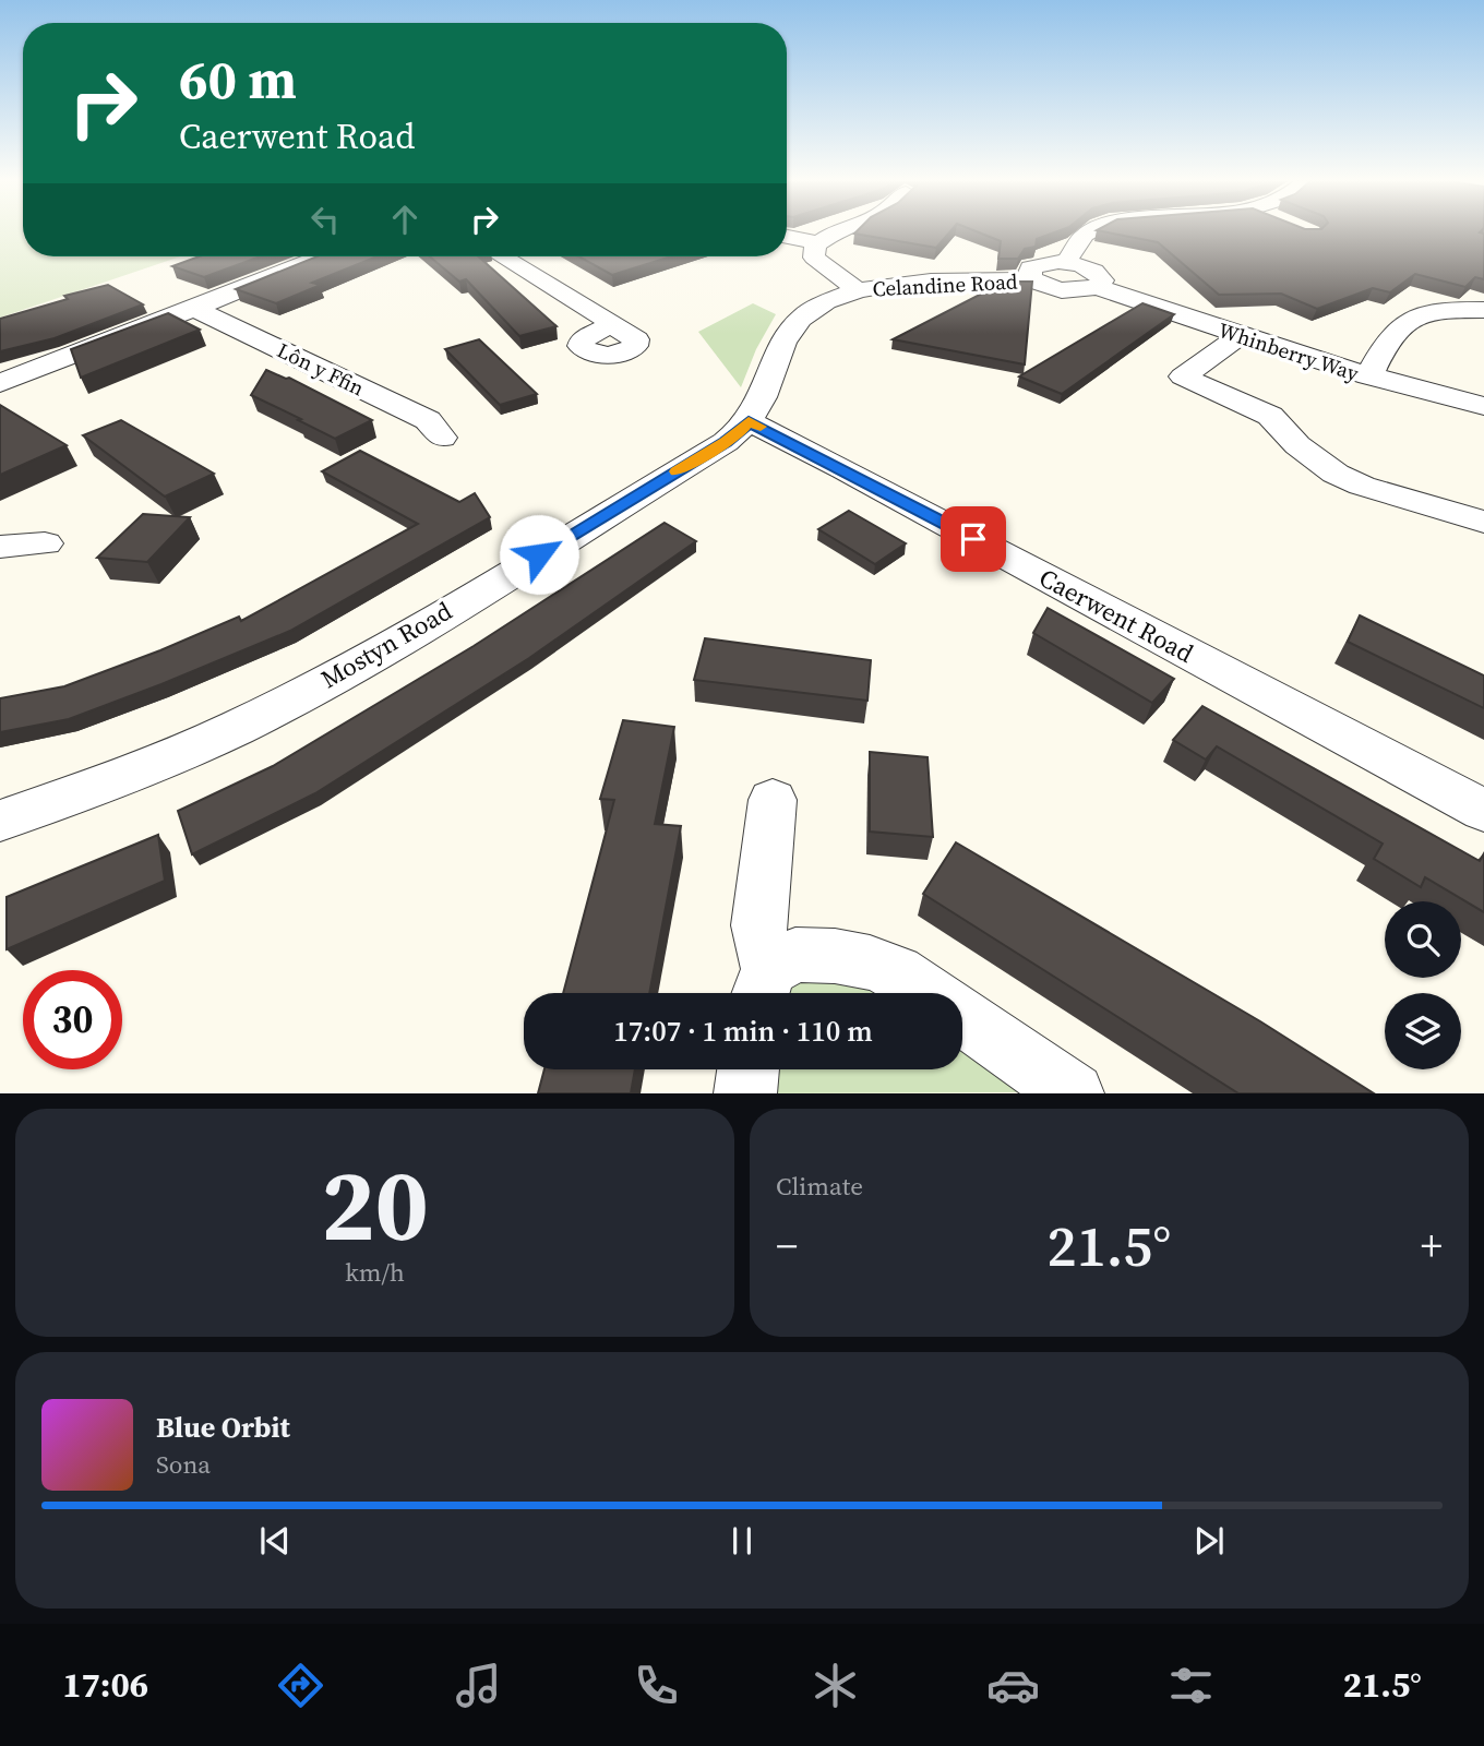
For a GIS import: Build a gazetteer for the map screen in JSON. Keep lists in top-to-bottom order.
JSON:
{
  "streets": {
    "street": [
      "Celandine Road",
      "Whinberry Way",
      "Lôn y Ffin",
      "Caerwent Road",
      "Mostyn Road"
    ]
  },
  "crossings": [
    ["Celandine Road", "Caerwent Road"],
    ["Celandine Road", "Mostyn Road"],
    ["Caerwent Road", "Mostyn Road"]
  ],
  "page": {
    "turn": ["60 m", "Caerwent Road"],
    "limit": "30",
    "trip": "17:07 · 1 min · 110 m",
    "tile": [
      ["20", "km/h"],
      "Climate"
    ],
    "heat": ["−", "21.5°", "+"],
    "song": ["Blue Orbit", "Sona"],
    "tabs": ["17:06", "21.5°"]
  }
}
